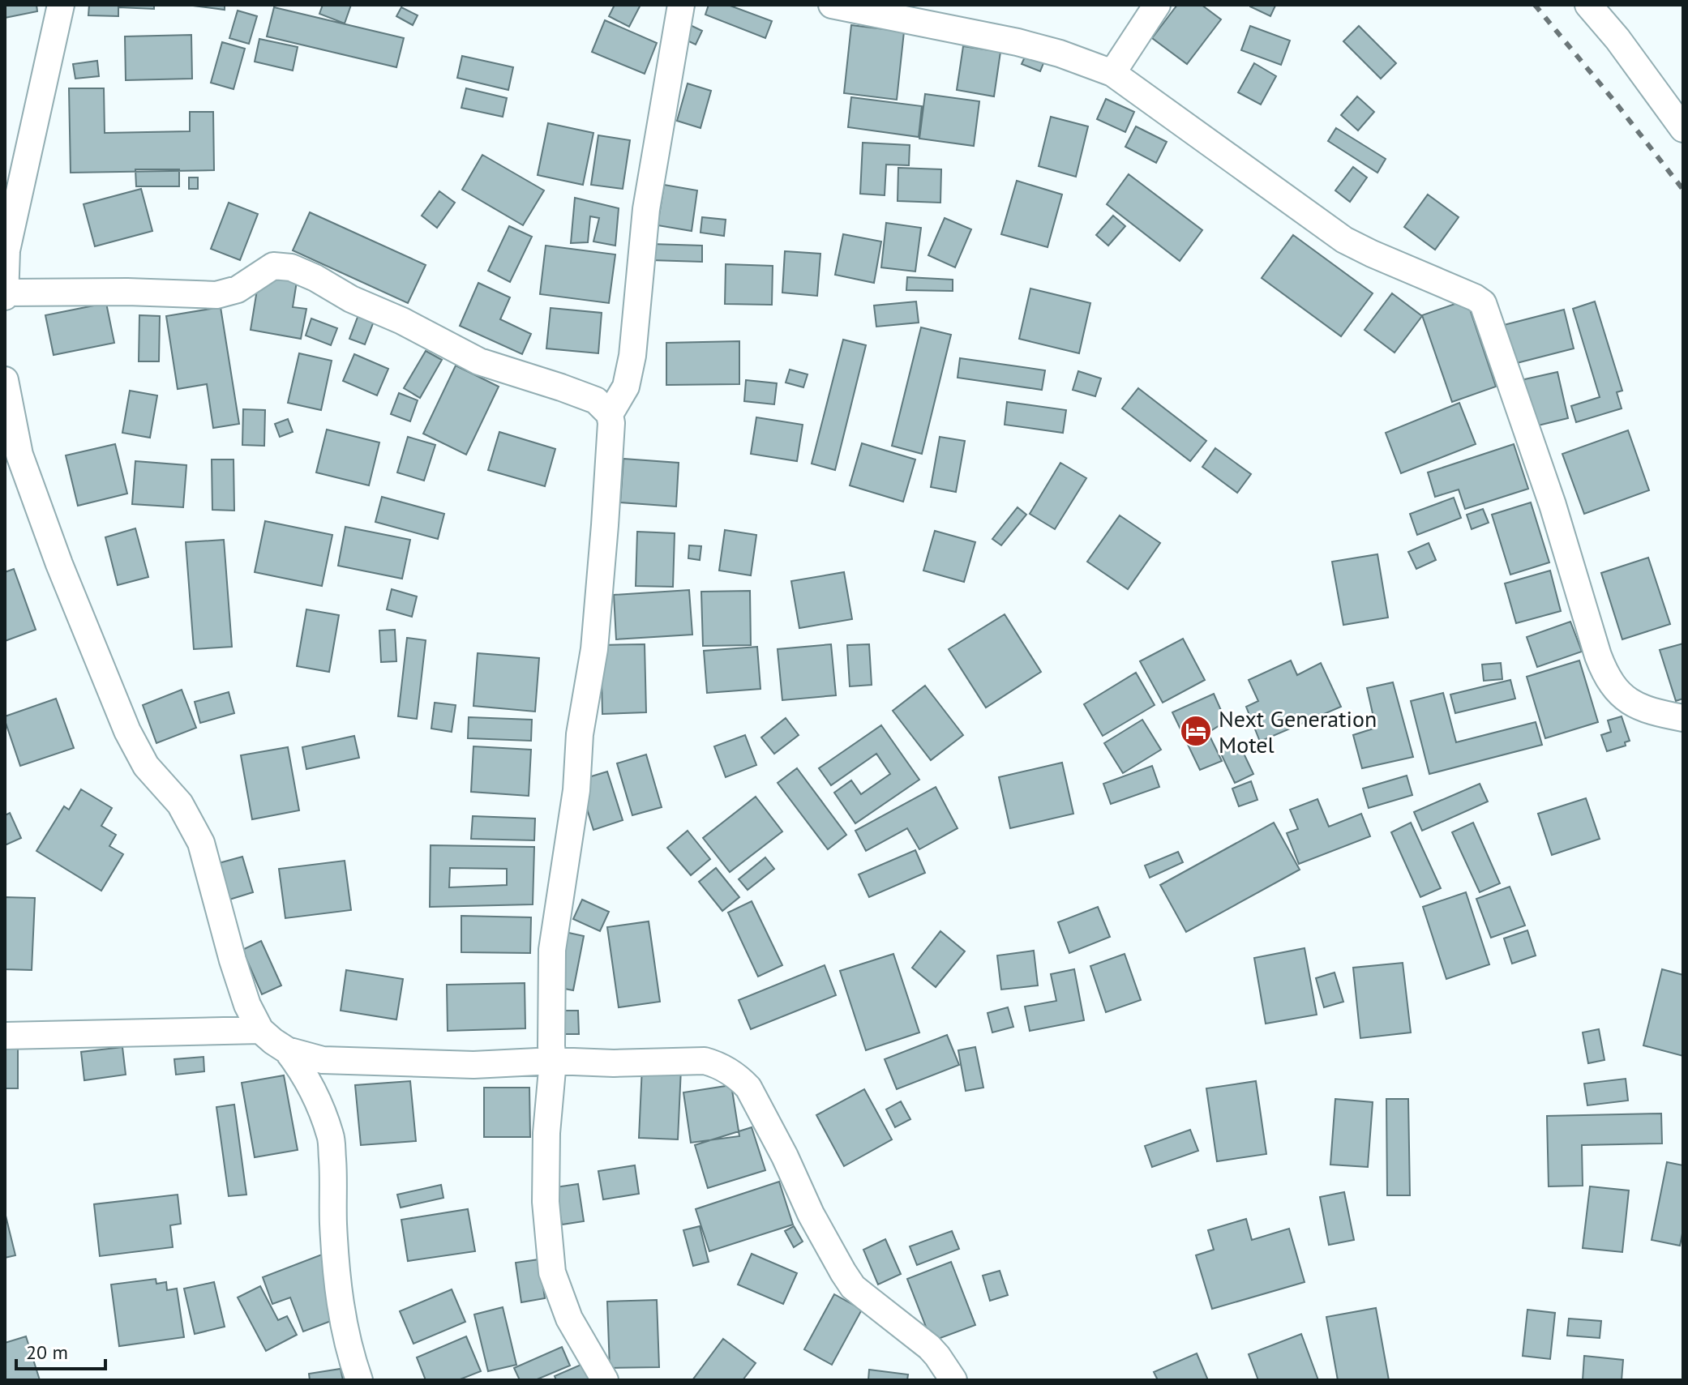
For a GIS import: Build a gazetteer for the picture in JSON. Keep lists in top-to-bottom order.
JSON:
{
  "places": {
    "hotel": ["Next Generation Motel"]
  },
  "scale_bar": "20 m"
}
